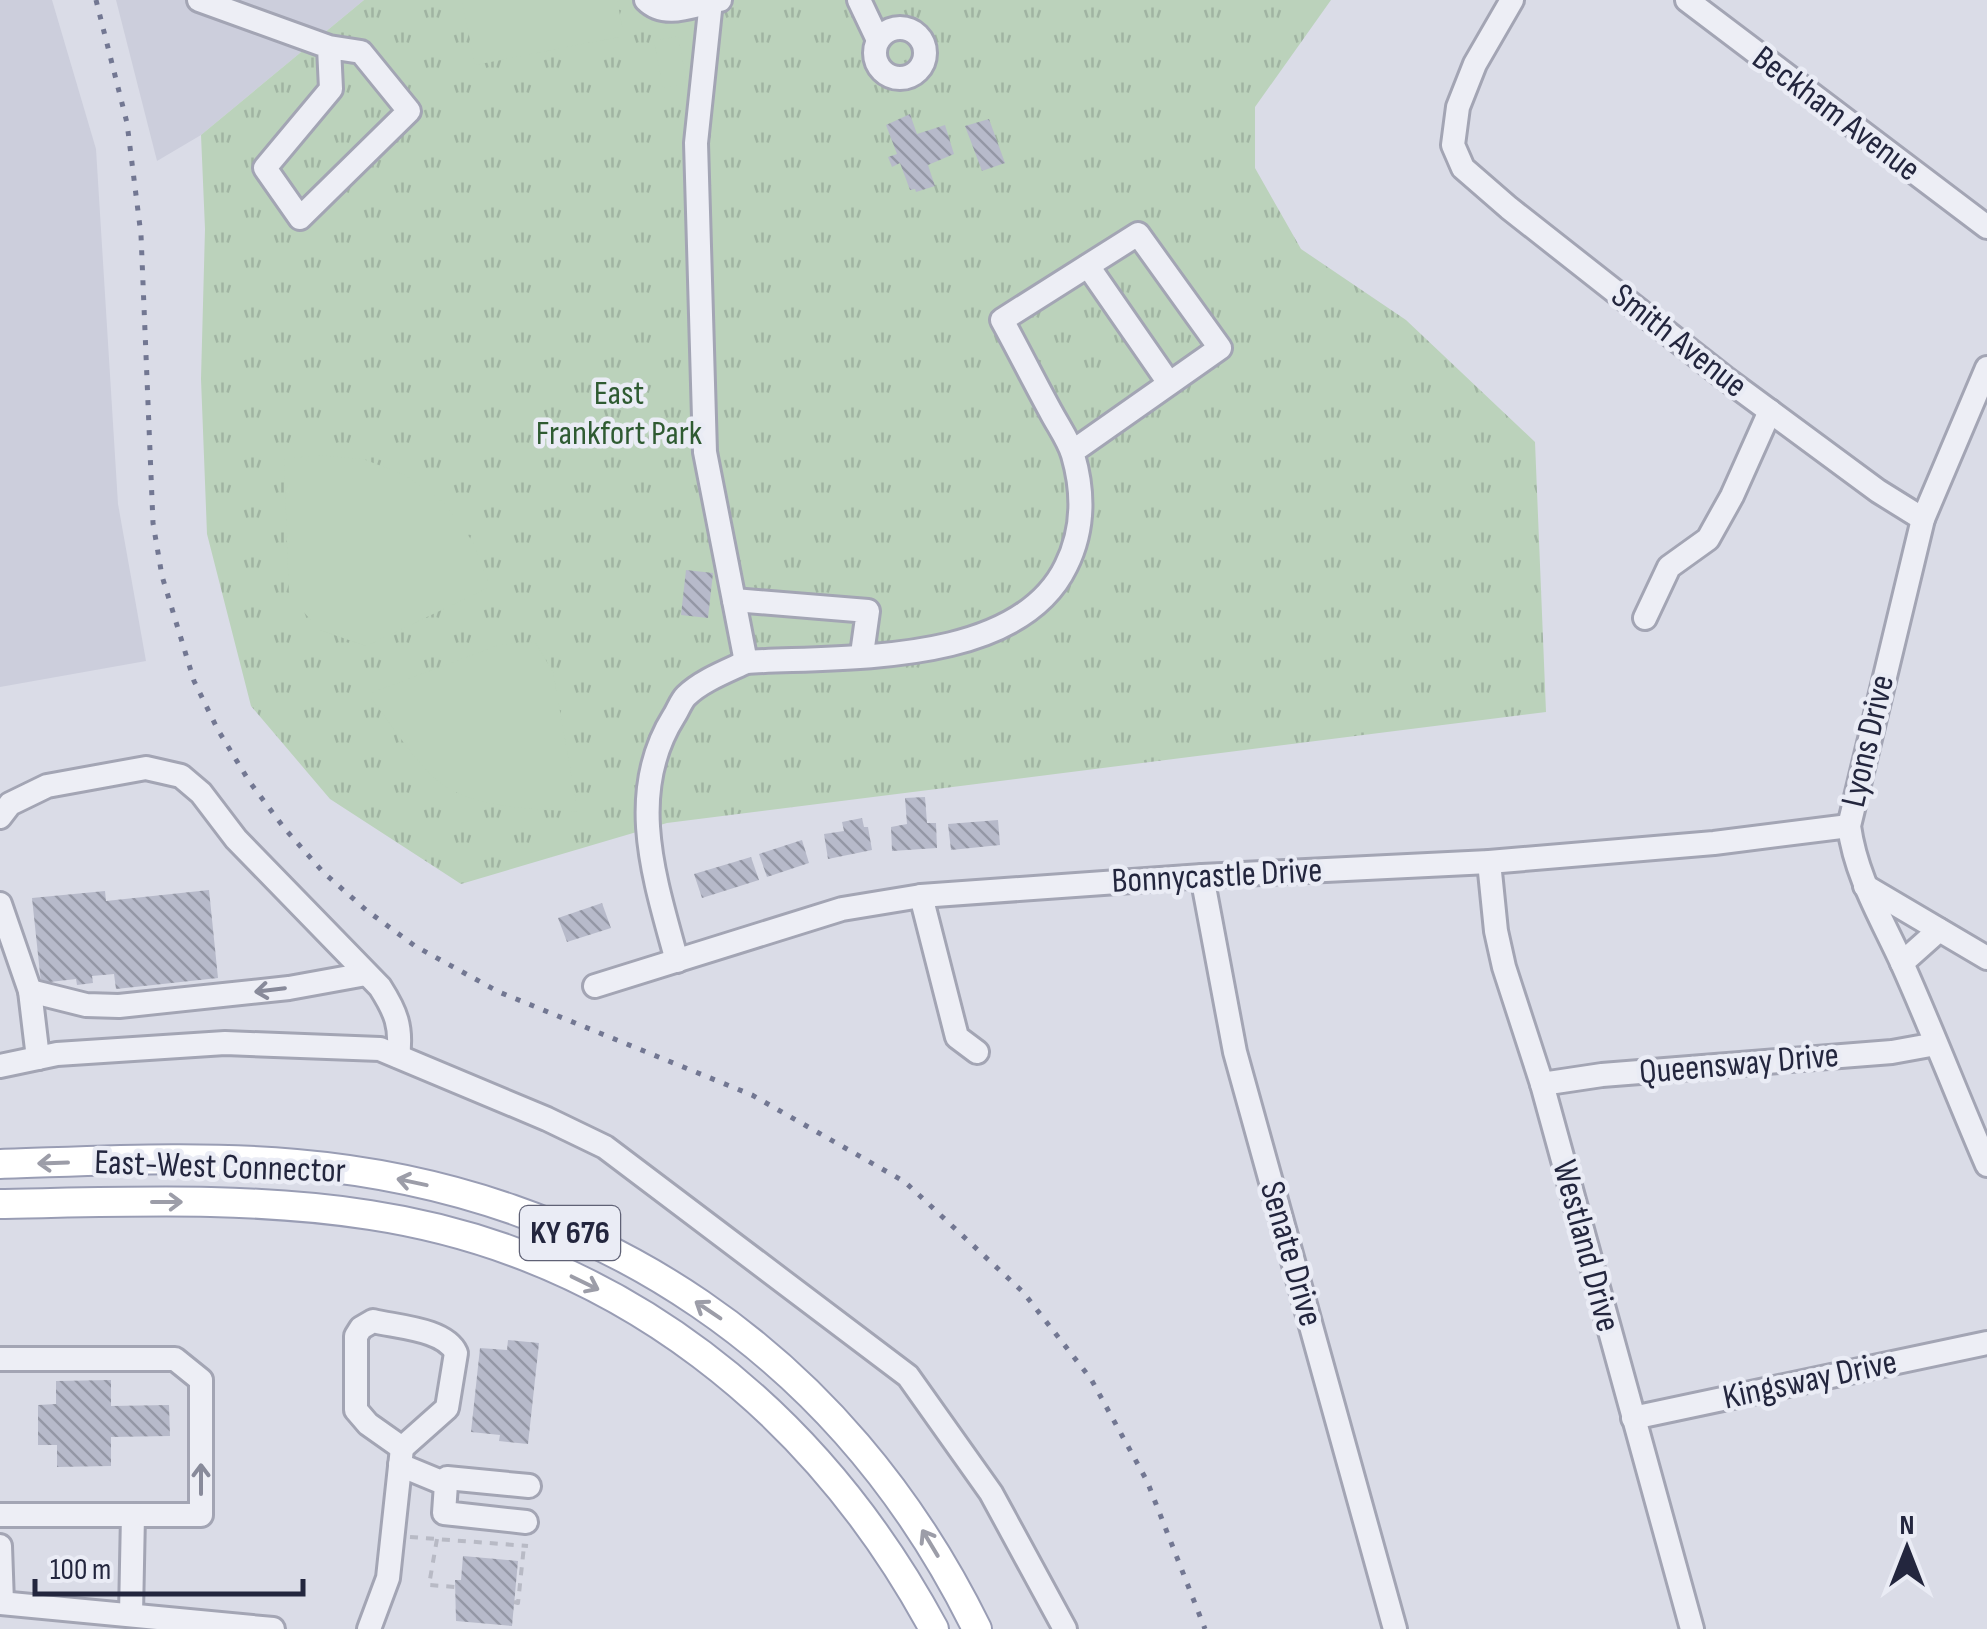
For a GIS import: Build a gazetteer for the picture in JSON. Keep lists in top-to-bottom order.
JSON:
{
  "streets": {
    "main road": ["East-West Connector", "KY 676"],
    "street": [
      "Beckham Avenue",
      "Smith Avenue",
      "Lyons Drive",
      "Bonnycastle Drive",
      "Queensway Drive",
      "Westland Drive",
      "Senate Drive",
      "Kingsway Drive"
    ]
  },
  "crossings": [
    ["Smith Avenue", "Lyons Drive"],
    ["Lyons Drive", "Bonnycastle Drive"],
    ["Lyons Drive", "Queensway Drive"],
    ["Bonnycastle Drive", "Westland Drive"],
    ["Bonnycastle Drive", "Senate Drive"],
    ["Queensway Drive", "Westland Drive"],
    ["Westland Drive", "Kingsway Drive"]
  ],
  "parks": ["East Frankfort Park"],
  "scale_bar": "100 m",
  "north": "top"
}
